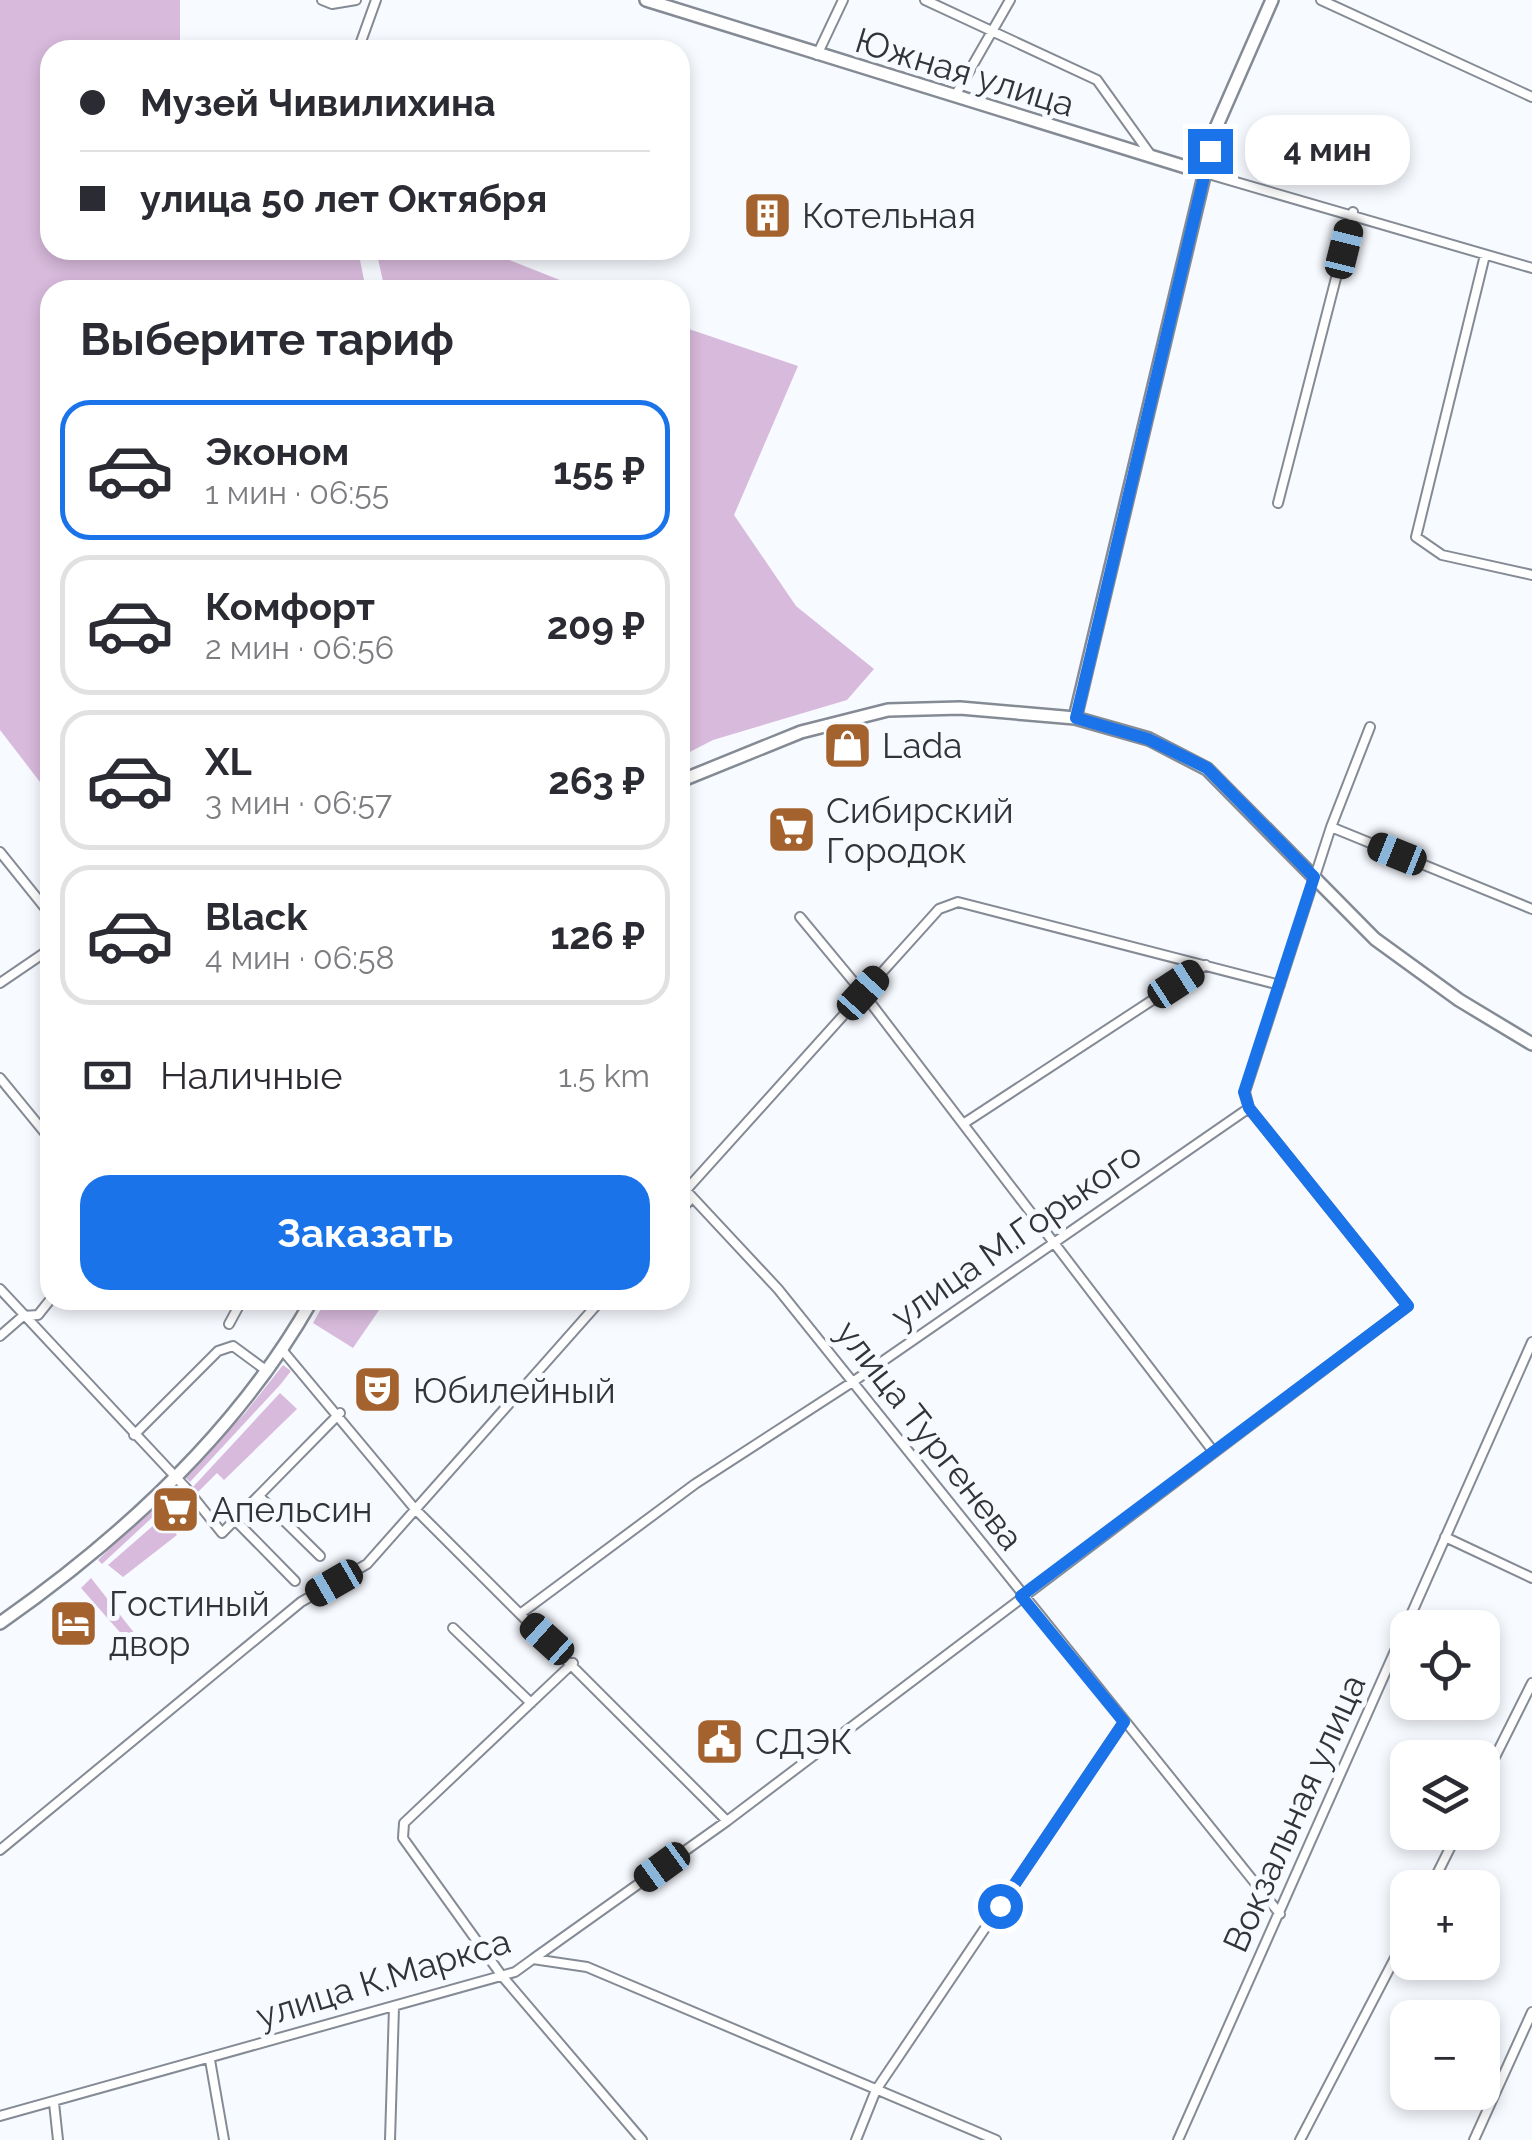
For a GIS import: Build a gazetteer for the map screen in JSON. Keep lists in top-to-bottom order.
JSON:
{
  "streets": {
    "main road": ["Южная улица"],
    "street": [
      "улица М.Горького",
      "улица Тургенева",
      "Вокзальная улица",
      "улица К.Маркса"
    ]
  },
  "crossings": [
    ["улица М.Горького", "улица Тургенева"],
    ["улица Тургенева", "Вокзальная улица"]
  ],
  "places": {
    "building": ["Котельная"],
    "shop": ["Lada"],
    "supermarket": ["Сибирский Городок", "Апельсин"],
    "theatre": ["Юбилейный"],
    "hotel": ["Гостиный двор"],
    "public building": ["СДЭК"]
  },
  "page": {
    "banner": ["Музей Чивилихина", "улица 50 лет Октября"],
    "bubble": "4 мин",
    "heading": "Выберите тариф",
    "list": [
      {
        "name": "Эконом",
        "note": "1 мин · 06:55",
        "value": "155 ₽"
      },
      {
        "name": "Комфорт",
        "note": "2 мин · 06:56",
        "value": "209 ₽"
      },
      {
        "name": "XL",
        "note": "3 мин · 06:57",
        "value": "263 ₽"
      },
      {
        "name": "Black",
        "note": "4 мин · 06:58",
        "value": "126 ₽"
      }
    ],
    "pay": ["Наличные", "1.5 km"],
    "buttons": "Заказать",
    "map_buttons": ["+", "−"]
  }
}
